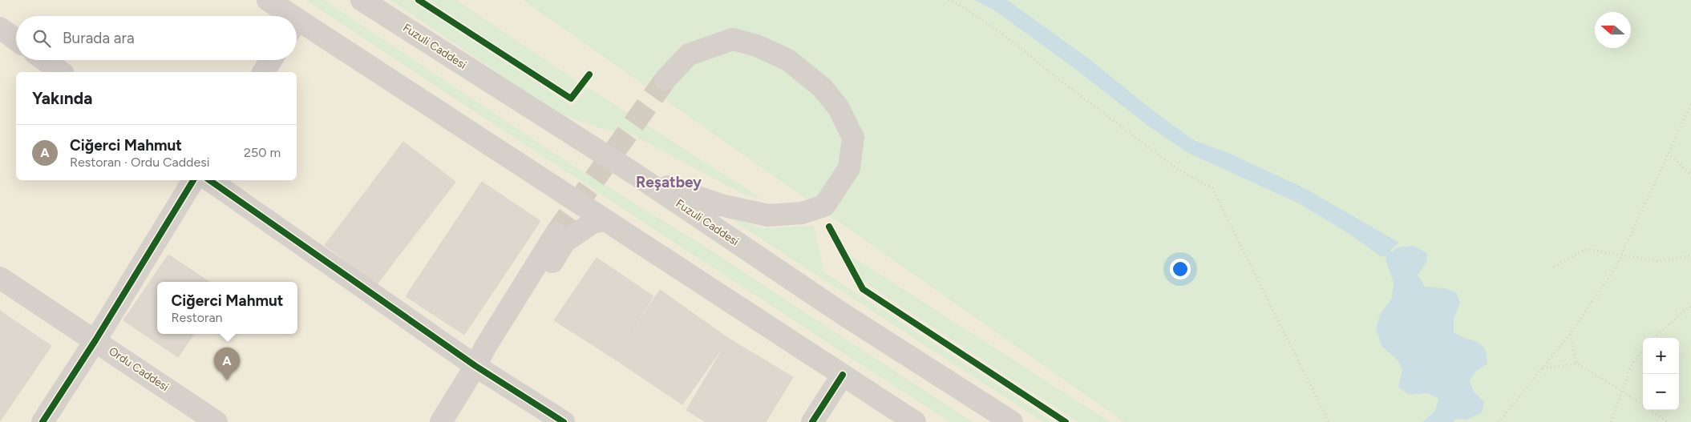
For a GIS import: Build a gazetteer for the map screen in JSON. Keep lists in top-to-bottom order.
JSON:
{
  "streets": {
    "main road": ["Fuzuli Caddesi", "Ordu Caddesi"]
  },
  "districts": ["Reşatbey"],
  "north": "left",
  "page": {
    "search": "Burada ara",
    "heading": "Yakında",
    "list": [
      {
        "mark": "A",
        "name": "Ciğerci Mahmut",
        "note": "Restoran · Ordu Caddesi",
        "value": "250 m"
      }
    ],
    "popup": ["Ciğerci Mahmut", "Restoran"],
    "map_buttons": ["+", "−"],
    "pins": "A"
  }
}
